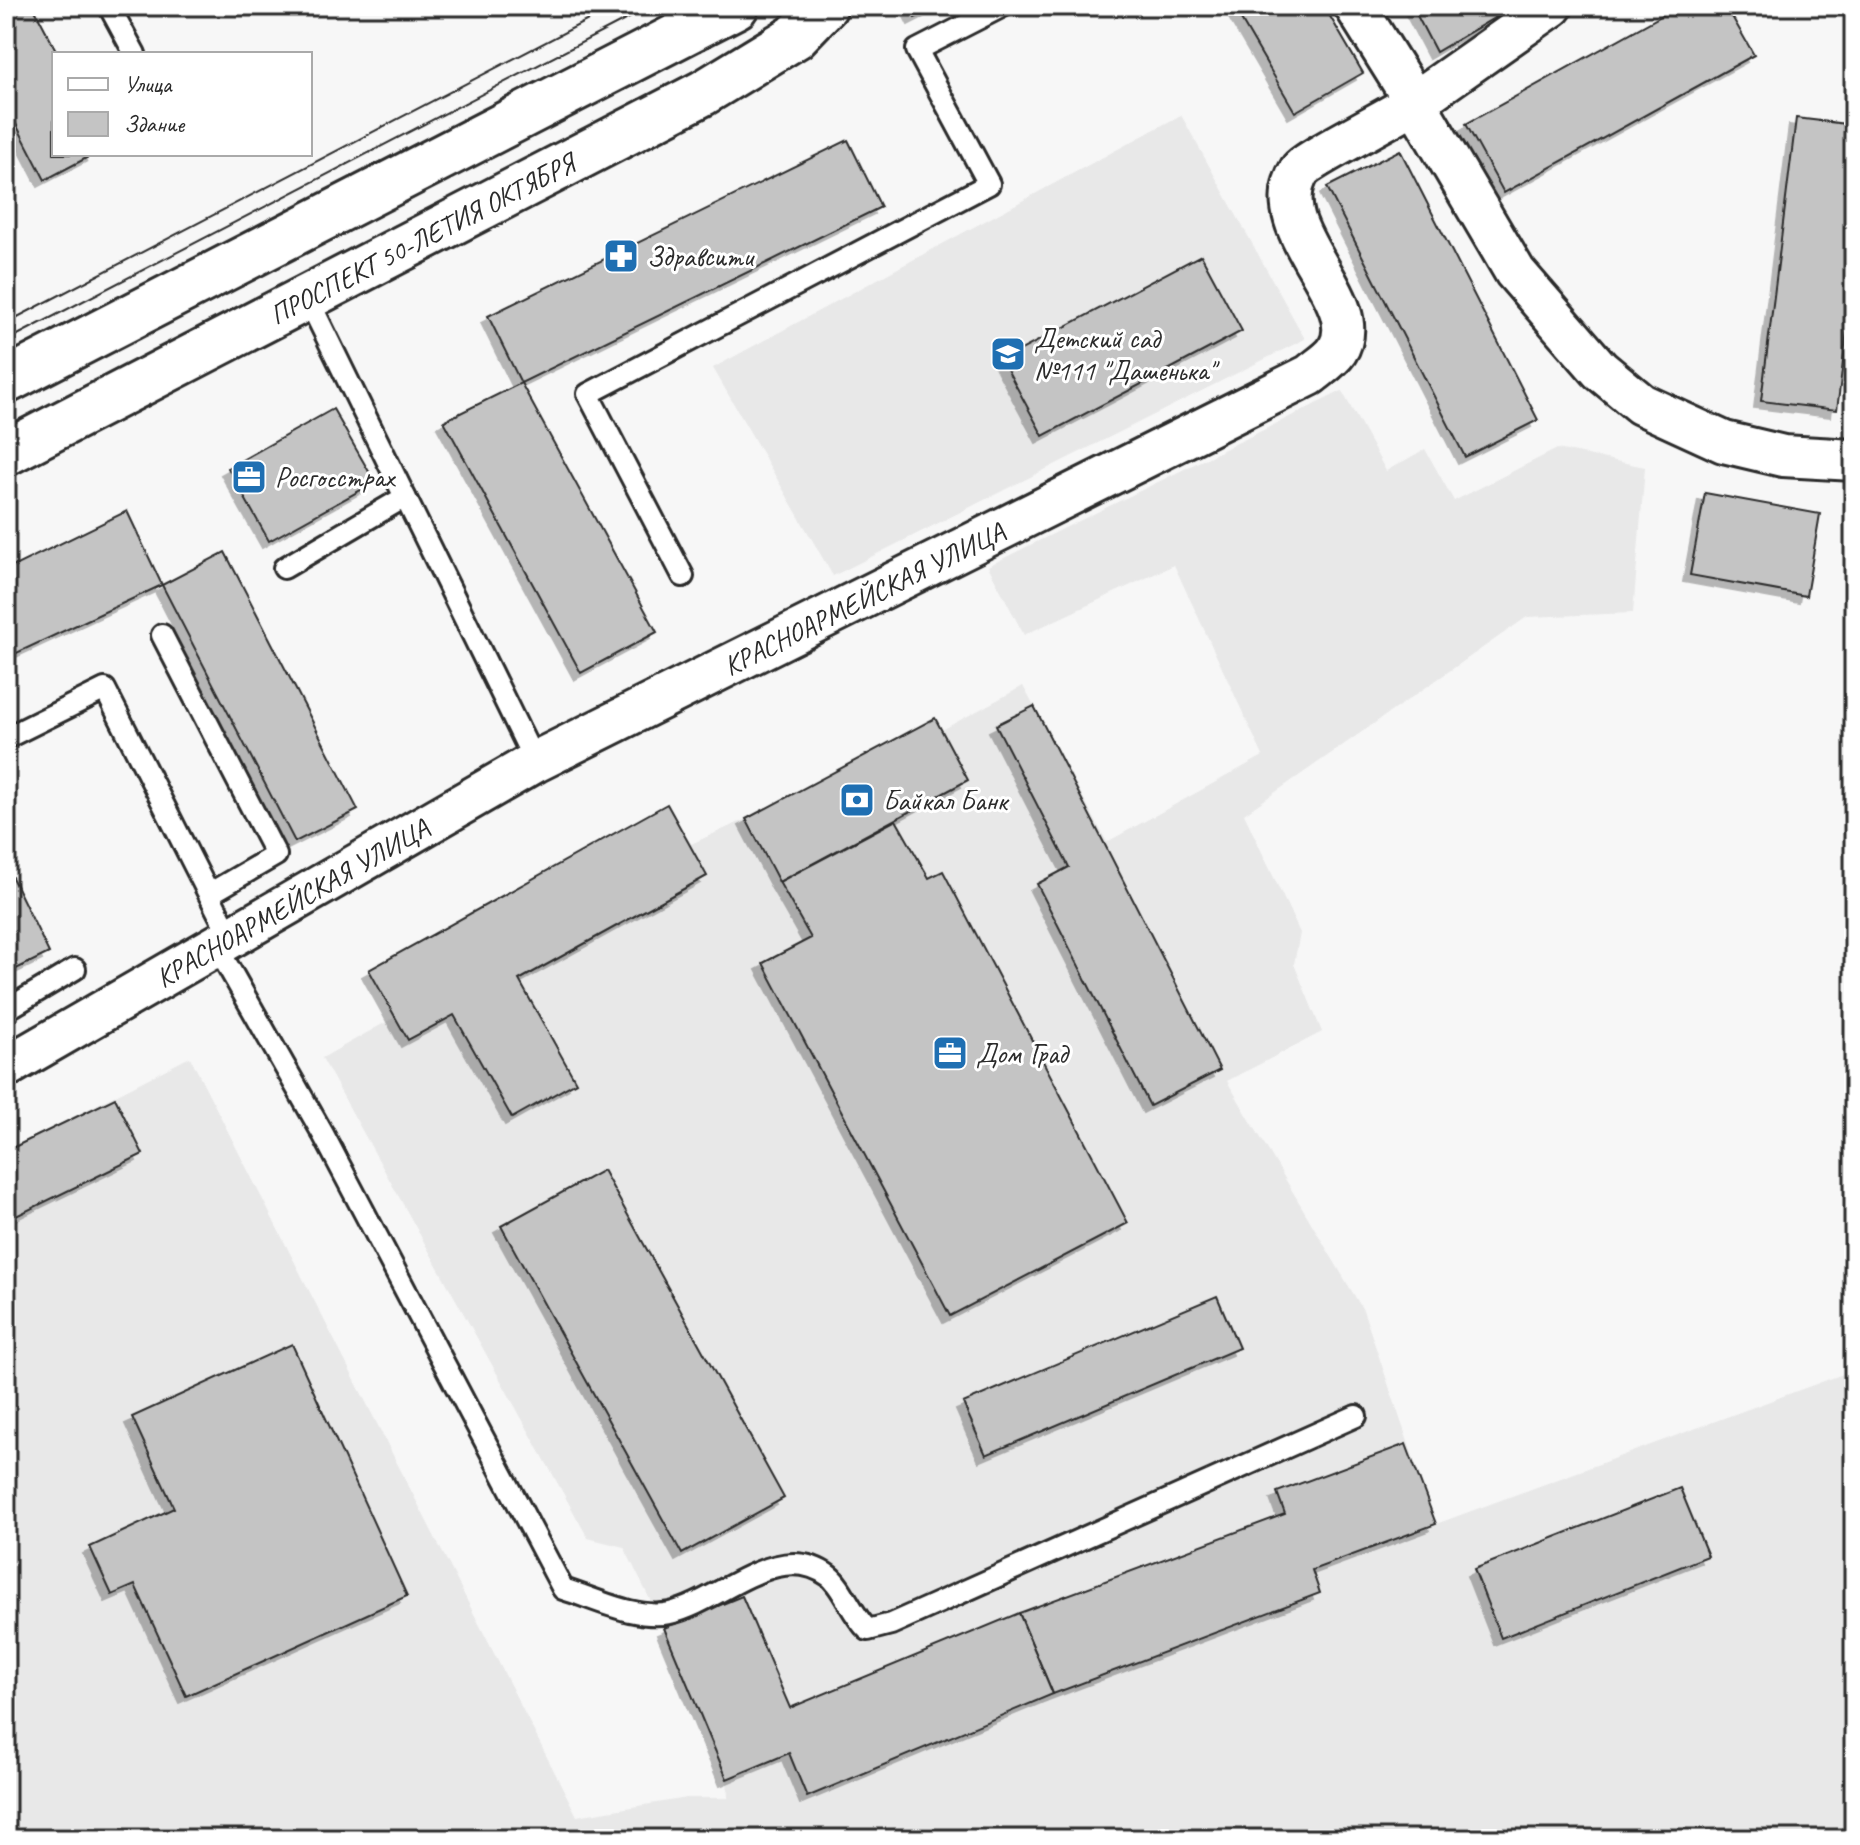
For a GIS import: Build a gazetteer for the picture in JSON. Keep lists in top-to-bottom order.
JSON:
{
  "streets": {
    "main road": ["ПРОСПЕКТ 50-ЛЕТИЯ ОКТЯБРЯ"],
    "street": ["КРАСНОАРМЕЙСКАЯ УЛИЦА"]
  },
  "places": {
    "pharmacy": ["Здравсити"],
    "school or university": ["Детский сад №111 \"Дашенька\""],
    "office": ["Росгосстрах", "Дом Град"],
    "bank": ["Байкал Банк"]
  },
  "legend": ["Улица", "Здание"]
}
